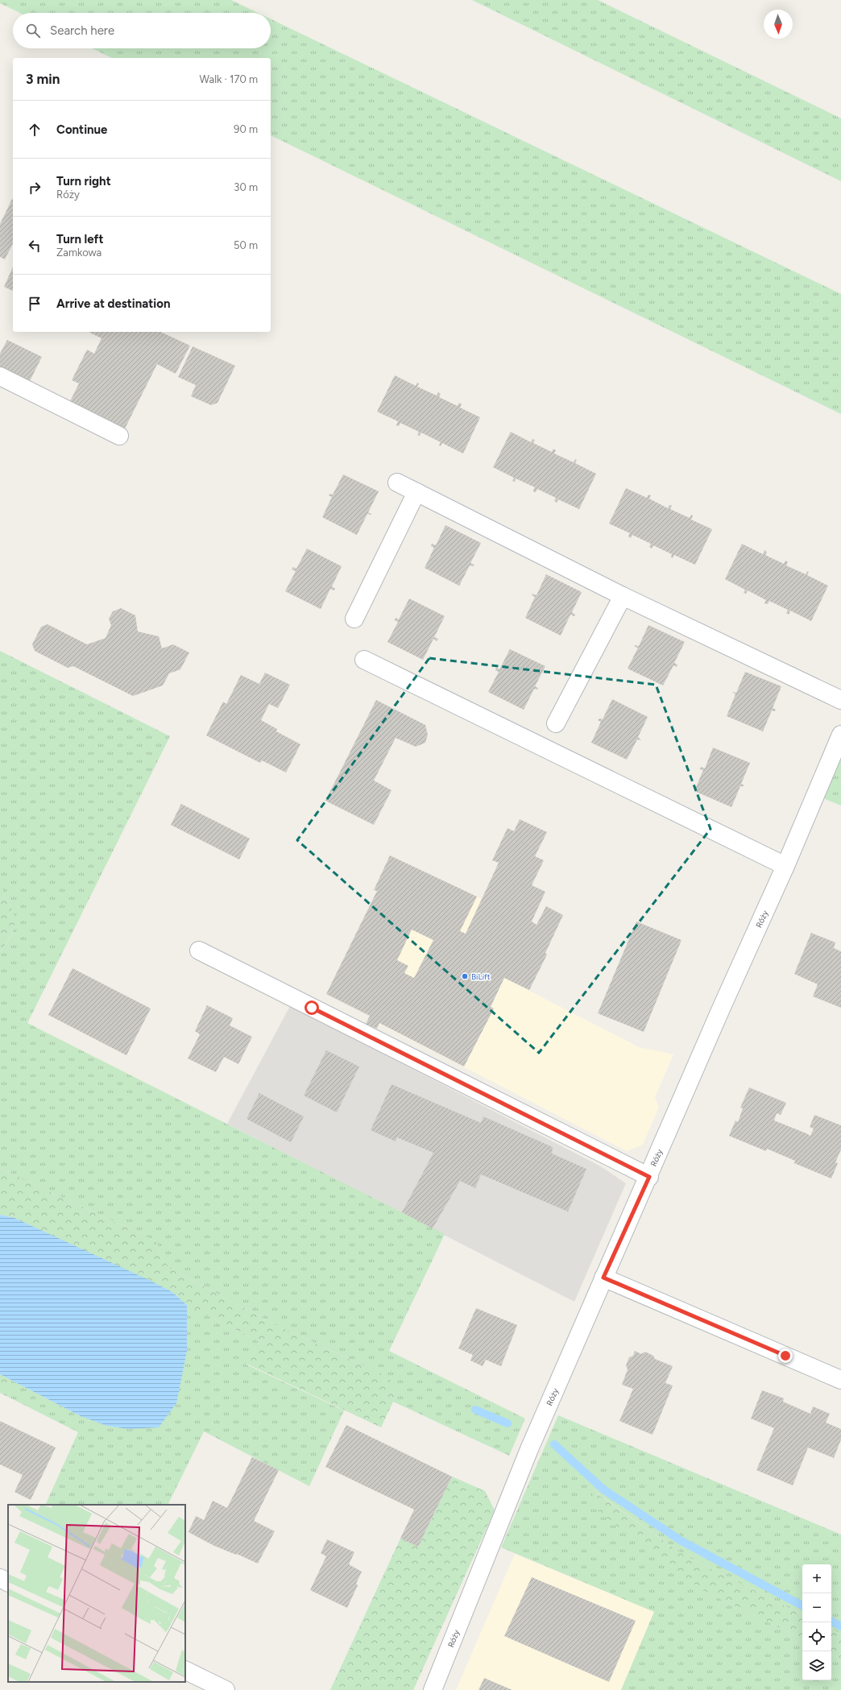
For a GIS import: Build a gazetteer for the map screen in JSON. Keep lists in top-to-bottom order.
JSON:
{
  "streets": {
    "street": ["Róży"]
  },
  "places": ["BiLift"],
  "north": "bottom",
  "page": {
    "search": "Search here",
    "heading": ["3 min", "Walk · 170 m"],
    "list": [
      ["Continue", "90 m"],
      ["Turn right", "Róży", "30 m"],
      ["Turn left", "Zamkowa", "50 m"],
      "Arrive at destination"
    ],
    "map_buttons": ["+", "−"]
  }
}
